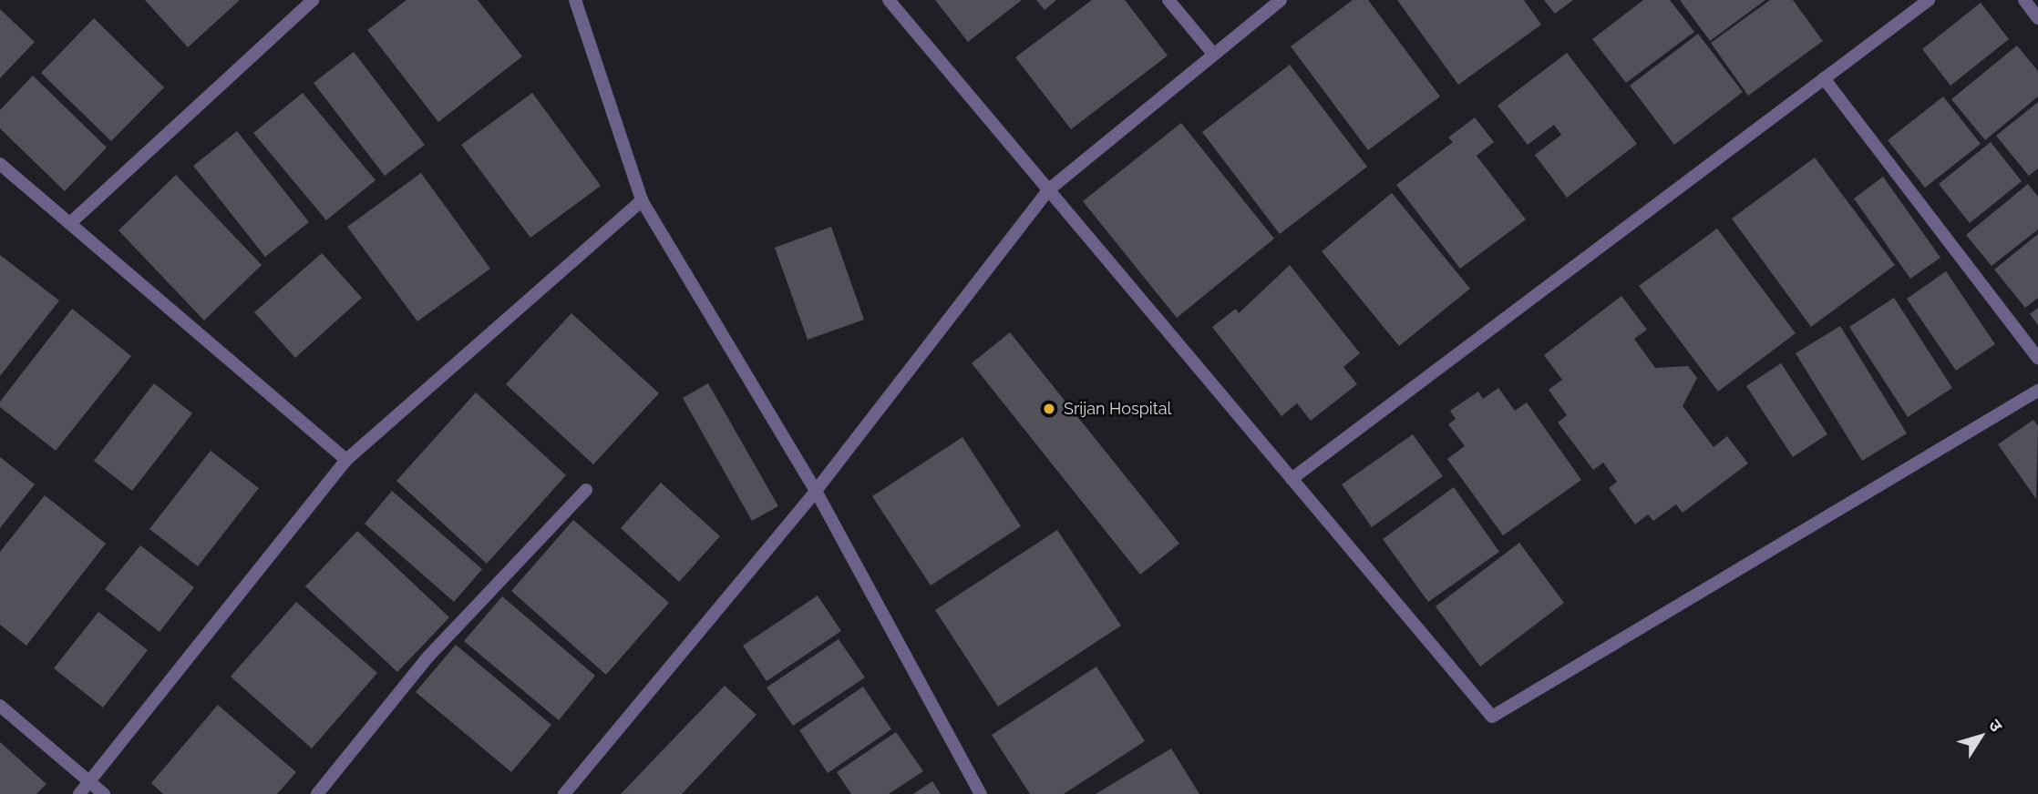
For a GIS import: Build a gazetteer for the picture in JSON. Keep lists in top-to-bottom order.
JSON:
{
  "places": ["Srijan Hospital"],
  "north": "top right"
}
